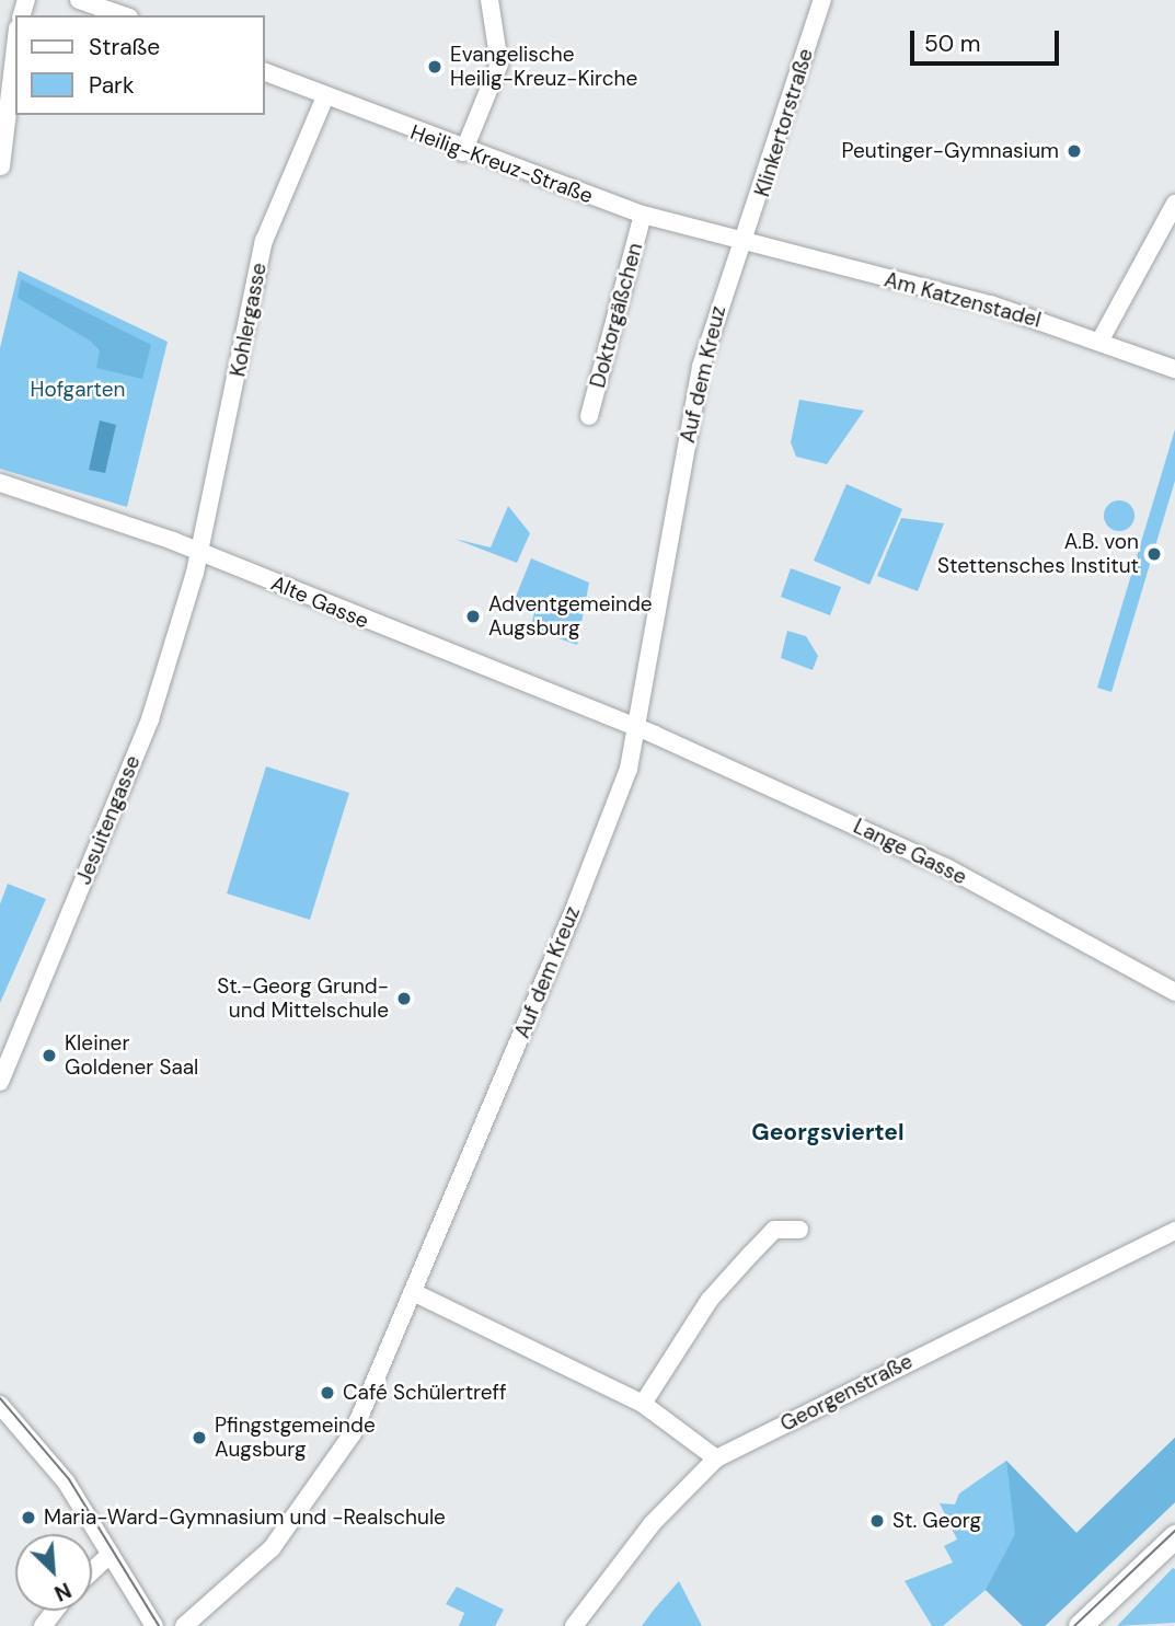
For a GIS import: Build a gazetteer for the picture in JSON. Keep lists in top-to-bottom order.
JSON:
{
  "streets": {
    "street": [
      "Klinkertorstraße",
      "Heilig-Kreuz-Straße",
      "Am Katzenstadel",
      "Doktorgäßchen",
      "Kohlergasse",
      "Auf dem Kreuz",
      "Alte Gasse",
      "Jesuitengasse",
      "Lange Gasse",
      "Georgenstraße"
    ]
  },
  "crossings": [
    ["Klinkertorstraße", "Heilig-Kreuz-Straße"],
    ["Klinkertorstraße", "Am Katzenstadel"],
    ["Klinkertorstraße", "Auf dem Kreuz"],
    ["Heilig-Kreuz-Straße", "Am Katzenstadel"],
    ["Heilig-Kreuz-Straße", "Doktorgäßchen"],
    ["Heilig-Kreuz-Straße", "Kohlergasse"],
    ["Heilig-Kreuz-Straße", "Auf dem Kreuz"],
    ["Am Katzenstadel", "Auf dem Kreuz"],
    ["Kohlergasse", "Alte Gasse"],
    ["Kohlergasse", "Jesuitengasse"],
    ["Auf dem Kreuz", "Alte Gasse"],
    ["Auf dem Kreuz", "Lange Gasse"],
    ["Alte Gasse", "Jesuitengasse"],
    ["Alte Gasse", "Lange Gasse"]
  ],
  "districts": ["Georgsviertel"],
  "parks": ["Hofgarten"],
  "places": [
    "Evangelische Heilig-Kreuz-Kirche",
    "Peutinger-Gymnasium",
    "A.B. von Stettensches Institut",
    "Adventgemeinde Augsburg",
    "St.-Georg Grund- und Mittelschule",
    "Kleiner Goldener Saal",
    "Café Schülertreff",
    "Pfingstgemeinde Augsburg",
    "Maria-Ward-Gymnasium und -Realschule",
    "St. Georg"
  ],
  "legend": ["Straße", "Park"],
  "scale_bar": "50 m",
  "north": "bottom right"
}
